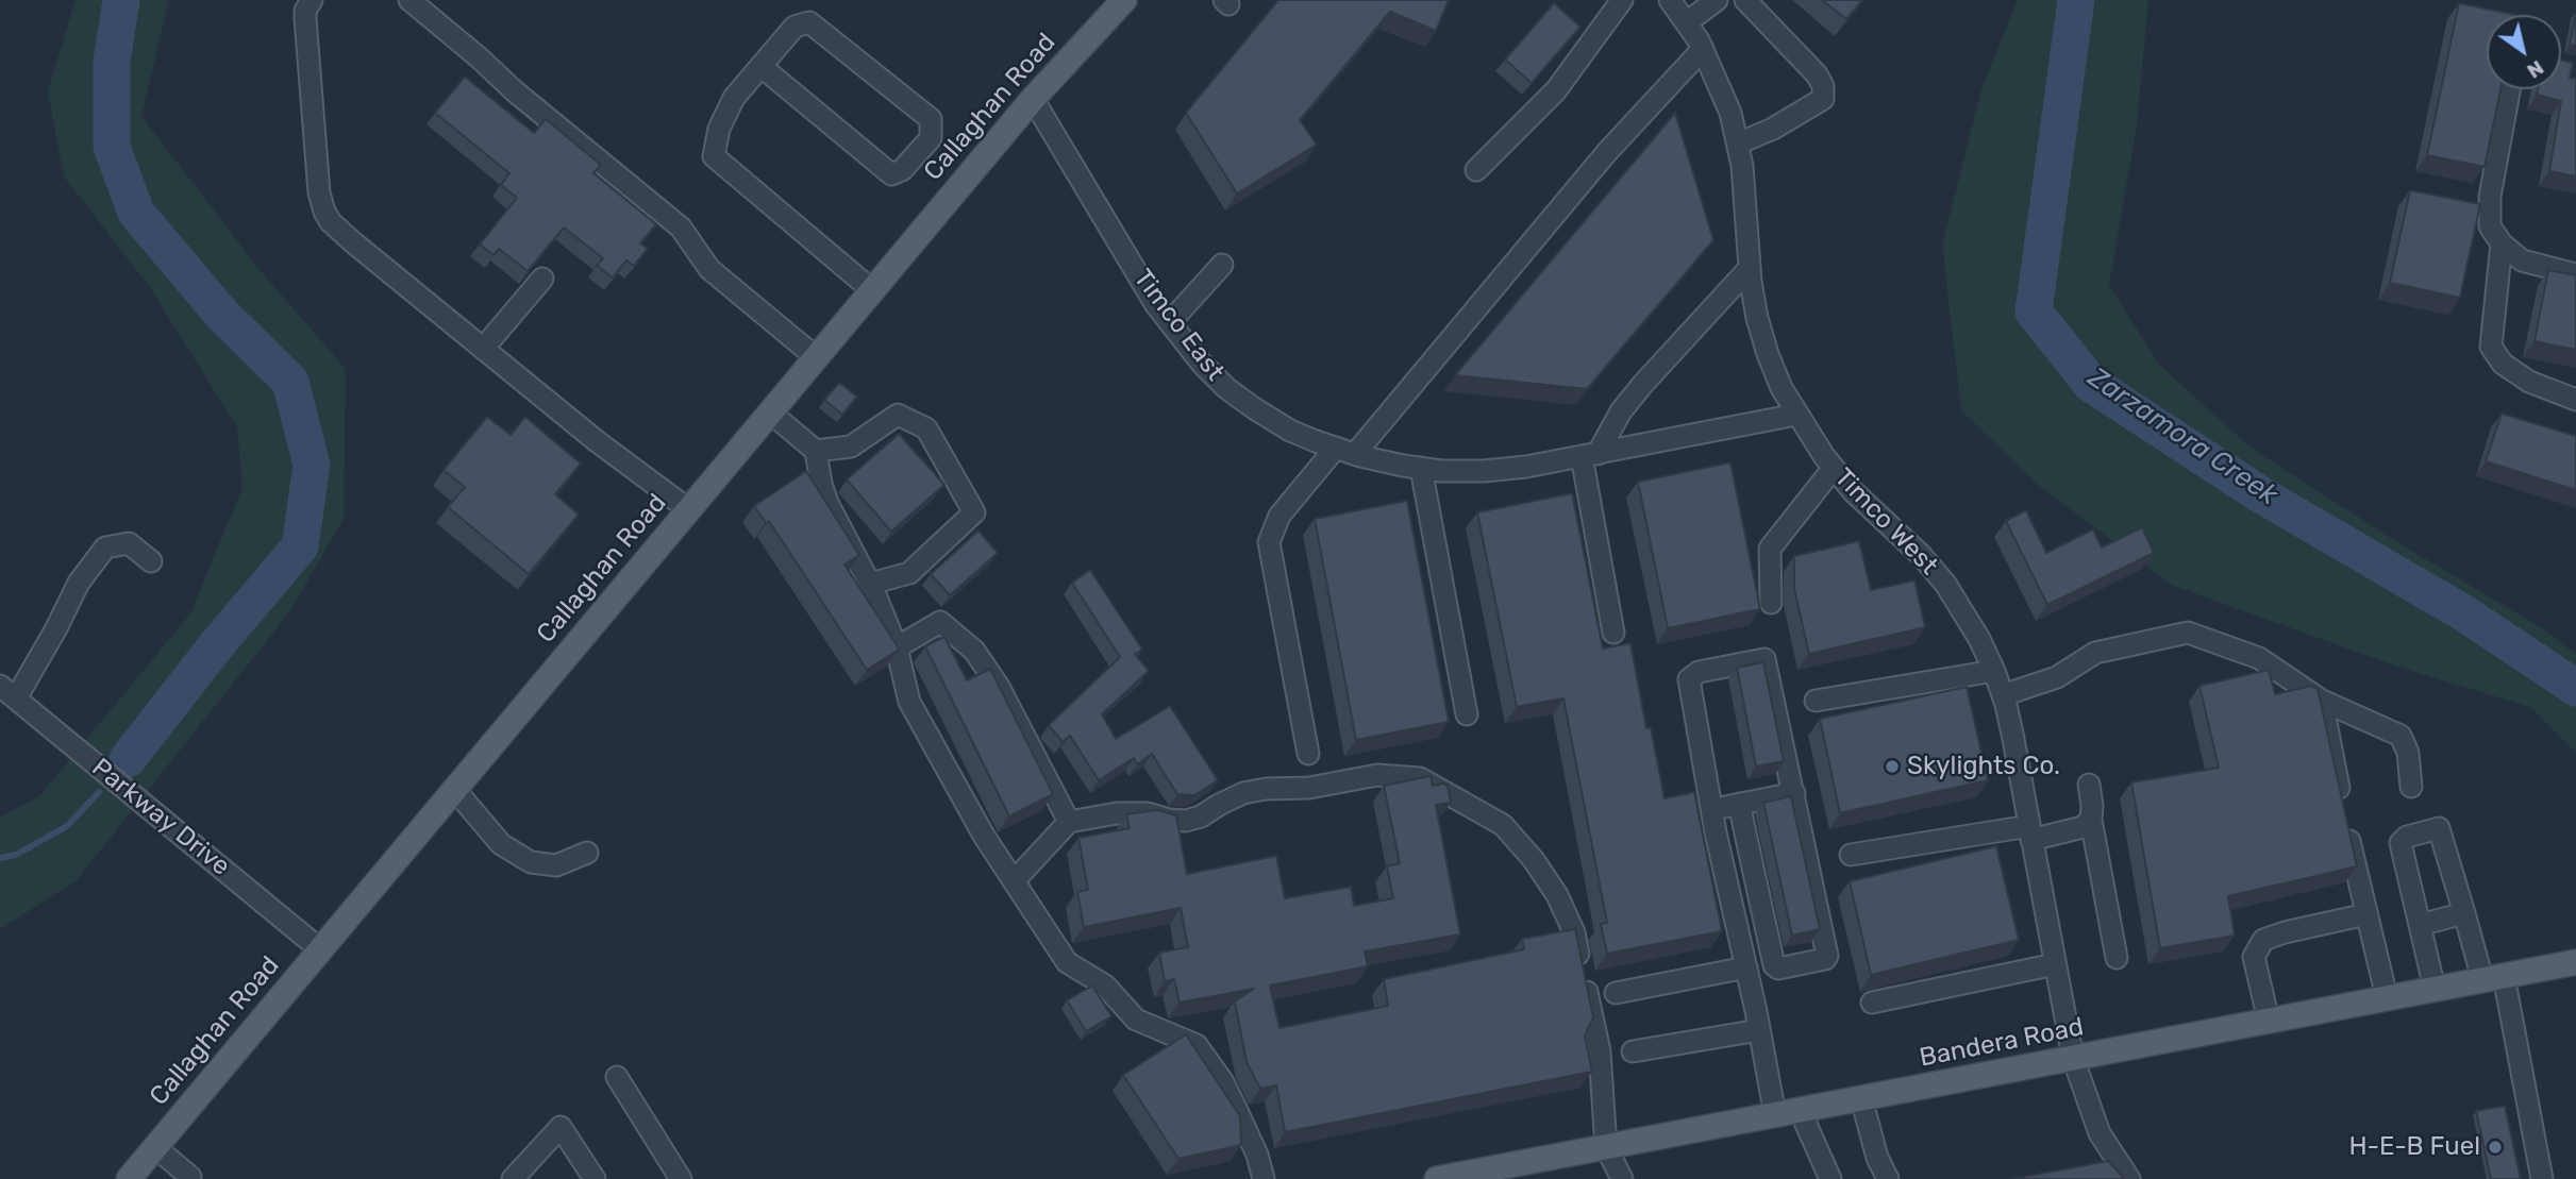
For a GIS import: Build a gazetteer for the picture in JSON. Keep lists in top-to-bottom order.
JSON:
{
  "streets": {
    "main road": ["Callaghan Road", "Bandera Road"],
    "street": ["Timco East", "Timco West", "Parkway Drive"]
  },
  "crossings": [
    ["Callaghan Road", "Timco East"],
    ["Callaghan Road", "Parkway Drive"],
    ["Timco East", "Timco West"],
    ["Timco West", "Bandera Road"]
  ],
  "water": ["Zarzamora Creek"],
  "places": ["Skylights Co.", "H-E-B Fuel"],
  "north": "bottom right"
}
